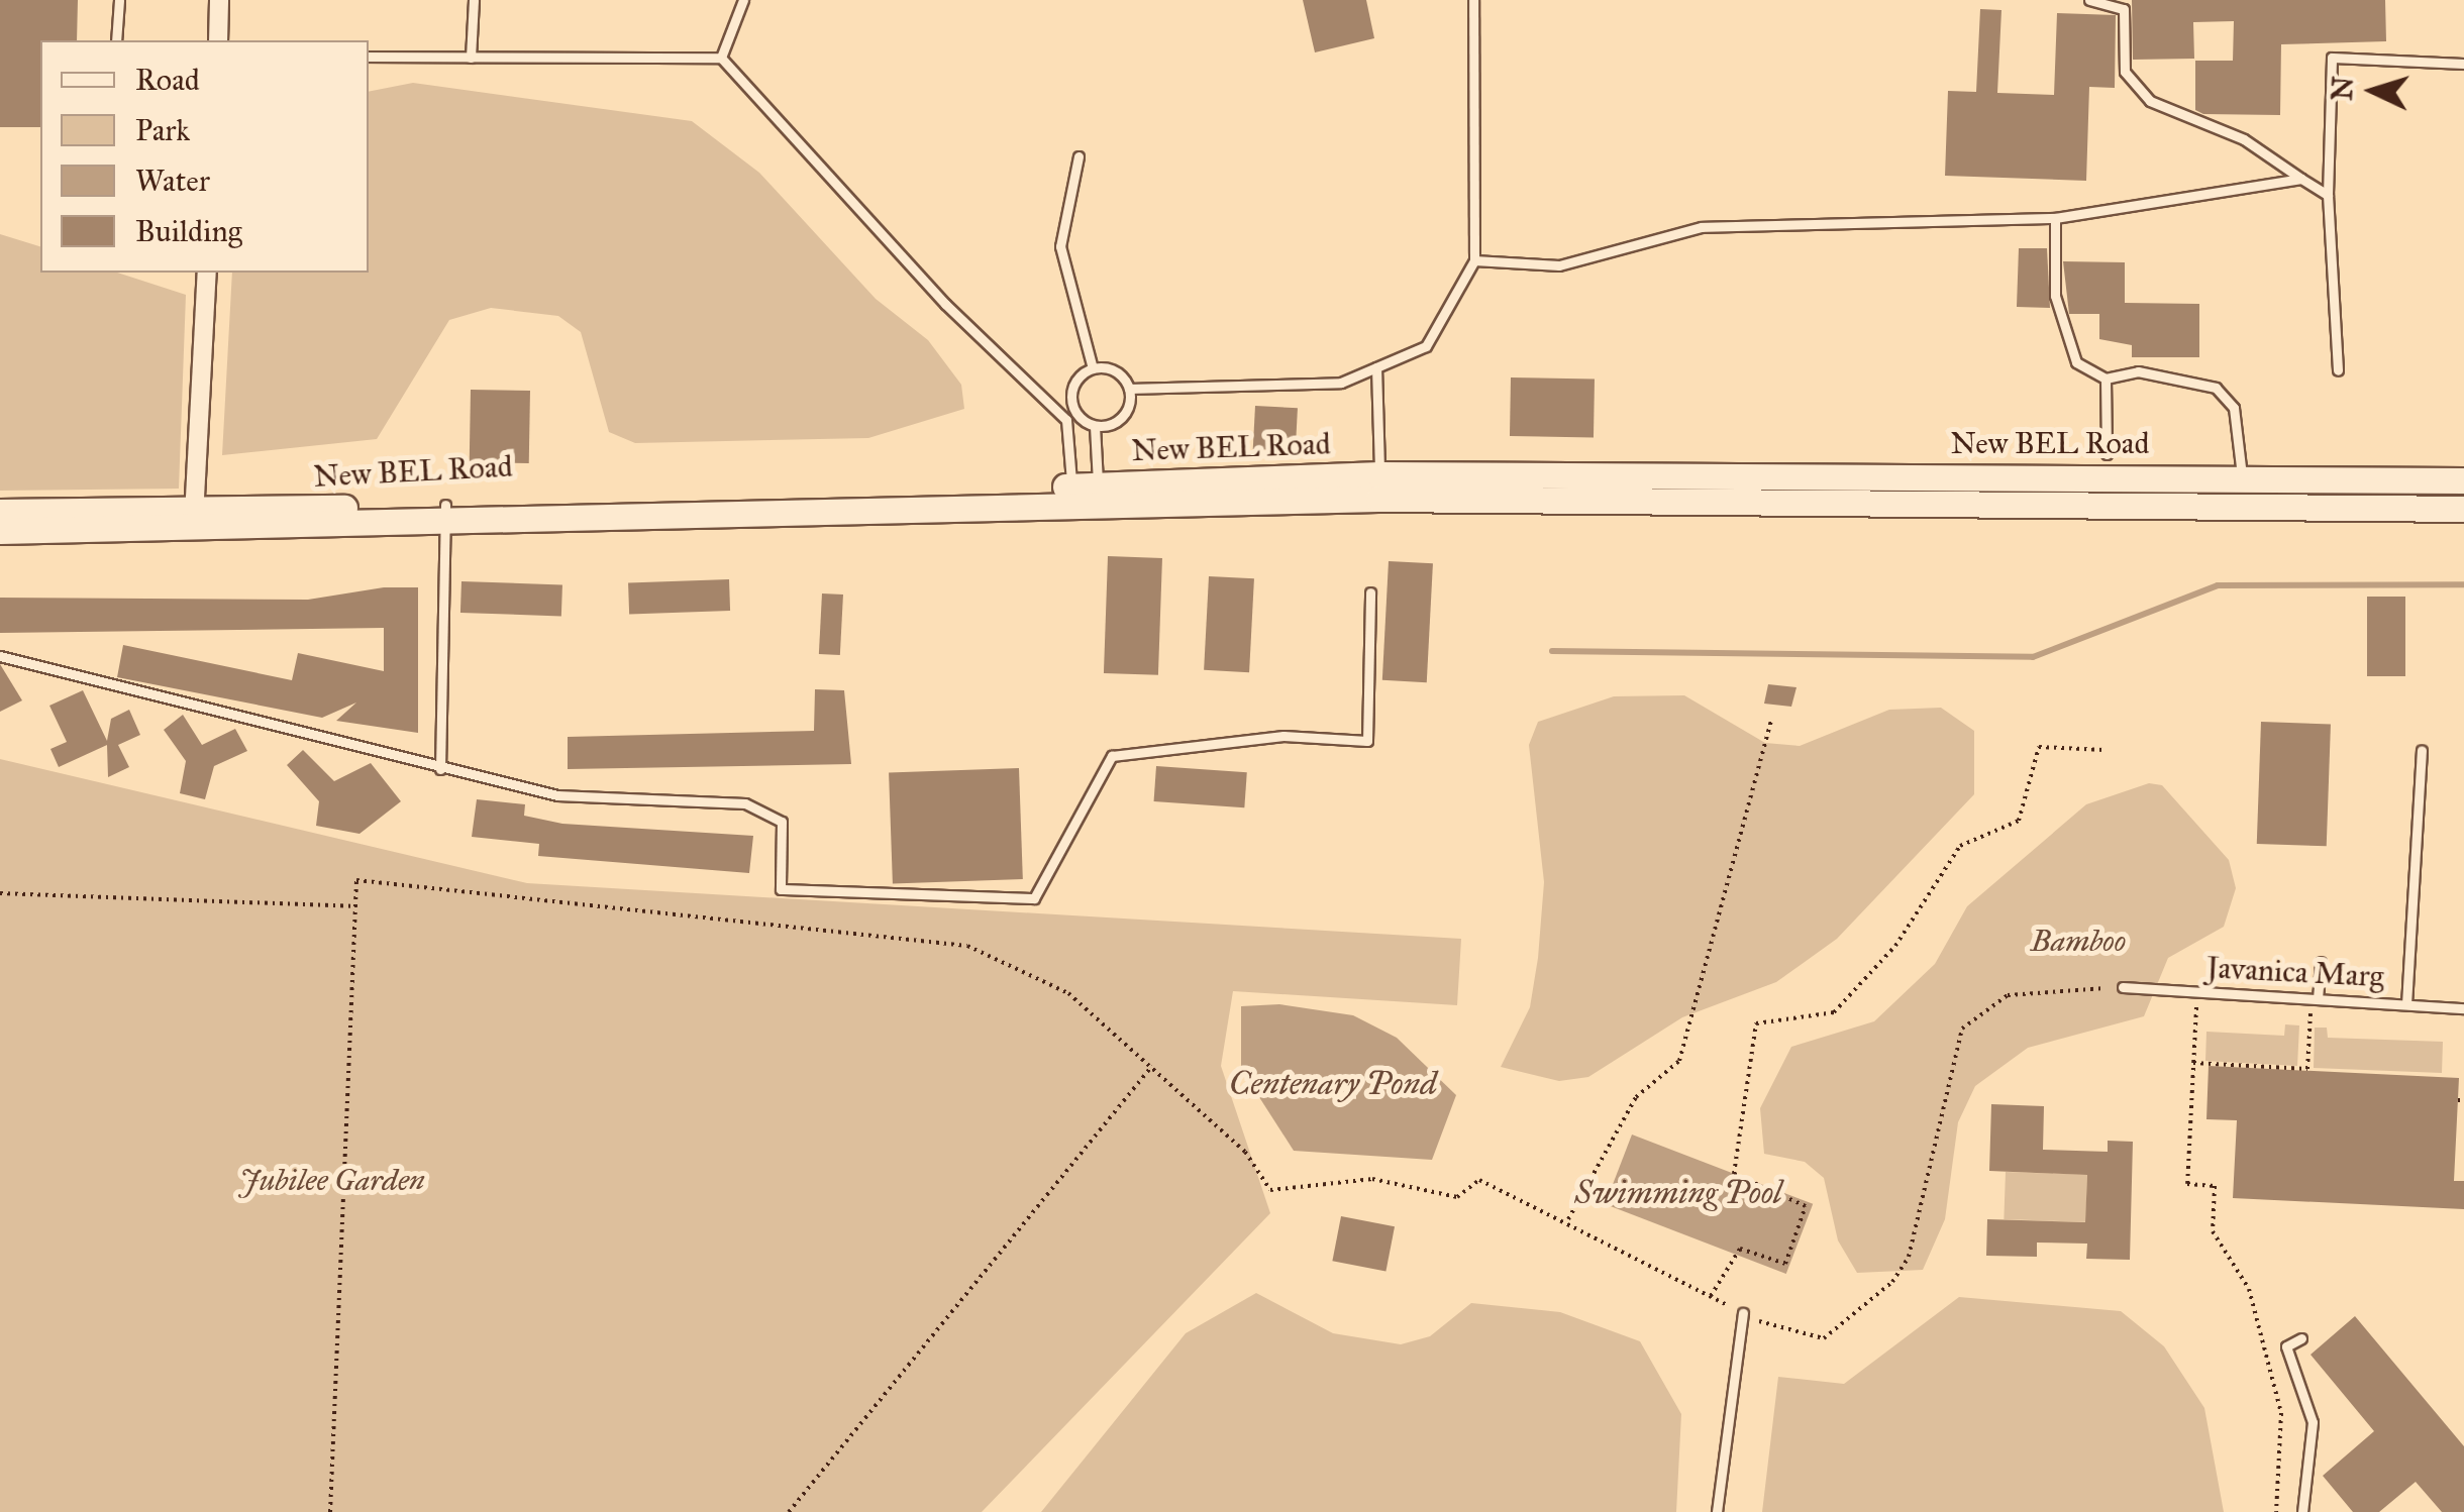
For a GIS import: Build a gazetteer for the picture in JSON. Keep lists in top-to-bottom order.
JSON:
{
  "streets": {
    "main road": ["New BEL Road"],
    "lane": ["Javanica Marg"]
  },
  "water": ["Centenary Pond", "Swimming Pool"],
  "parks": ["Bamboo", "Jubilee Garden"],
  "legend": [
    "Road",
    "Park",
    "Water",
    "Building"
  ],
  "north": "left"
}
